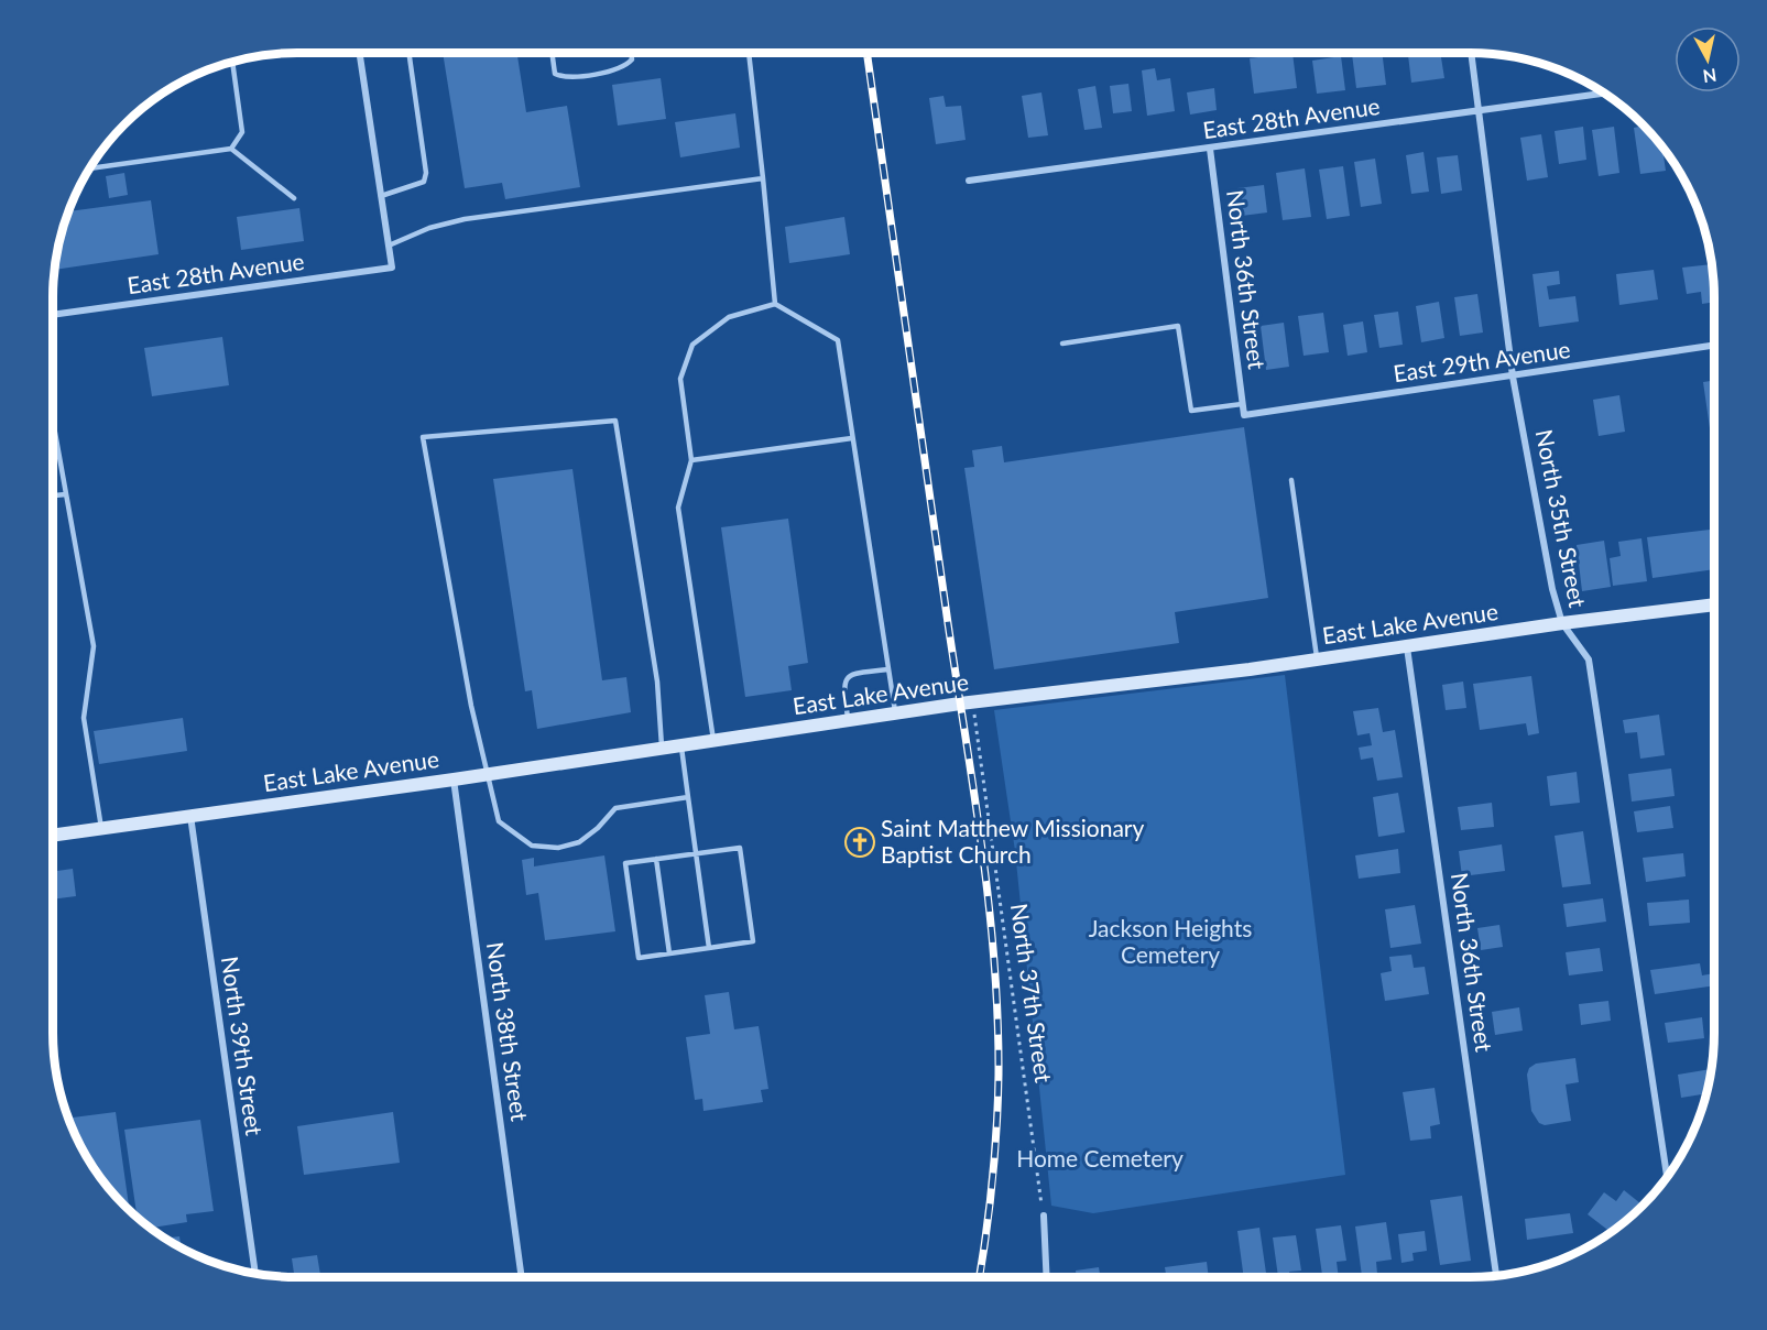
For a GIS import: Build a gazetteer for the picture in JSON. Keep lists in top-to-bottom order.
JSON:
{
  "streets": {
    "street": [
      "East 28th Avenue",
      "North 36th Street",
      "East 29th Avenue",
      "North 35th Street",
      "East Lake Avenue",
      "North 38th Street",
      "North 39th Street"
    ],
    "path": ["North 37th Street"]
  },
  "crossings": [
    ["East 28th Avenue", "North 36th Street"],
    ["East 28th Avenue", "North 35th Street"],
    ["North 36th Street", "East 29th Avenue"],
    ["North 36th Street", "East Lake Avenue"],
    ["East 29th Avenue", "North 35th Street"],
    ["North 35th Street", "East Lake Avenue"],
    ["East Lake Avenue", "North 37th Street"],
    ["East Lake Avenue", "North 38th Street"],
    ["East Lake Avenue", "North 39th Street"]
  ],
  "parks": ["Jackson Heights Cemetery", "Home Cemetery"],
  "places": {
    "church": ["Saint Matthew Missionary Baptist Church"]
  },
  "north": "bottom"
}
